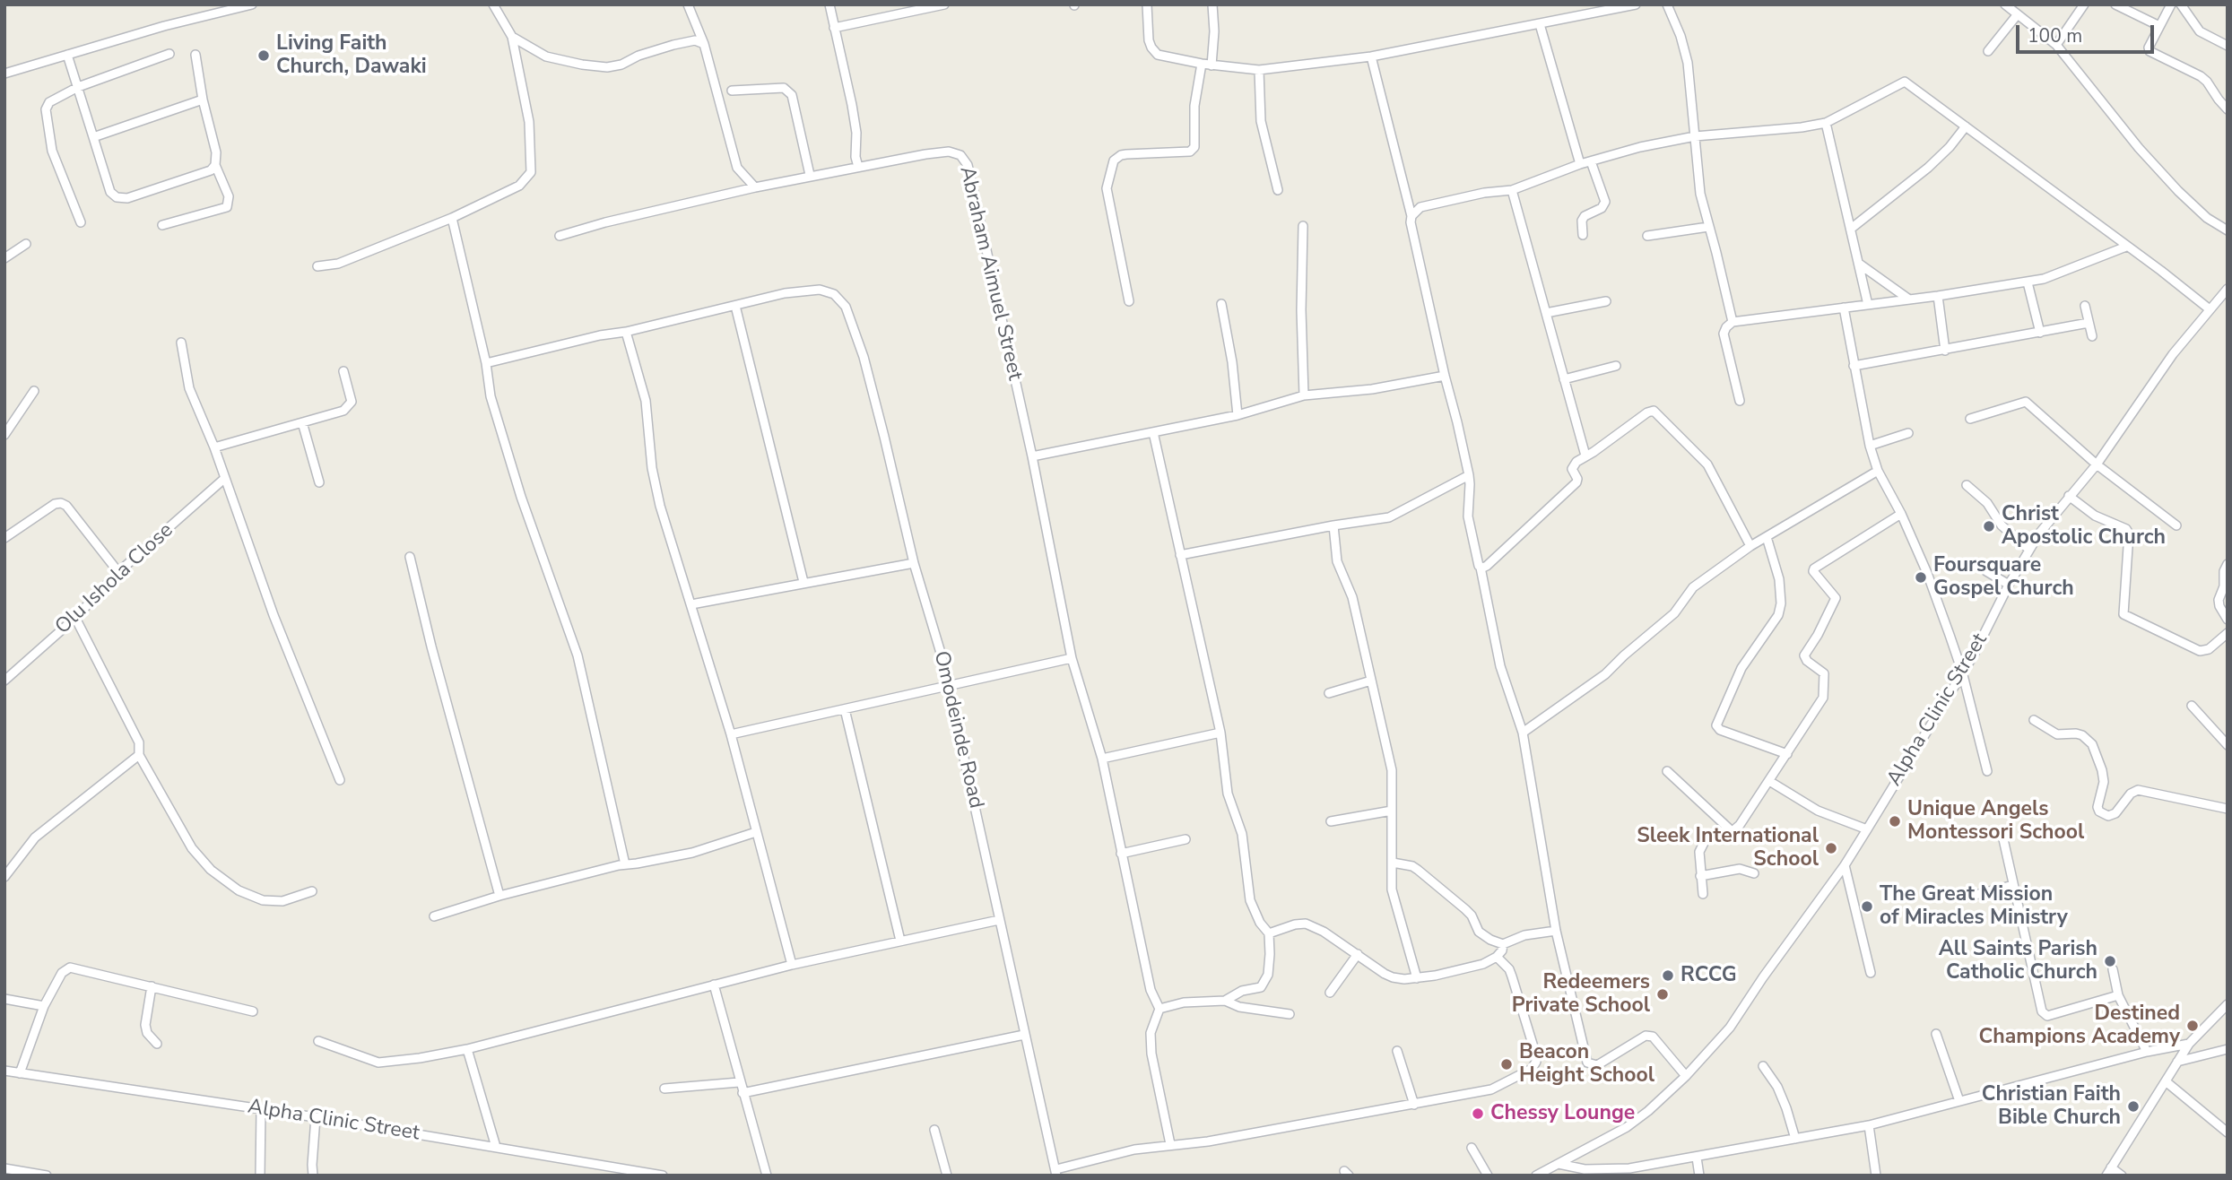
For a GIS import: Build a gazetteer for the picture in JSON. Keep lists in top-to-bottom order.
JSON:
{
  "streets": {
    "street": [
      "Abraham Aimuel Street",
      "Olu Ishola Close",
      "Alpha Clinic Street",
      "Omodeinde Road"
    ]
  },
  "places": [
    "Living Faith Church, Dawaki",
    "Christ Apostolic Church",
    "Foursquare Gospel Church",
    "Unique Angels Montessori School",
    "Sleek International School",
    "The Great Mission of Miracles Ministry",
    "All Saints Parish Catholic Church",
    "RCCG",
    "Redeemers Private School",
    "Destined Champions Academy",
    "Beacon Height School",
    "Christian Faith Bible Church",
    "Chessy Lounge"
  ],
  "scale_bar": "100 m"
}
